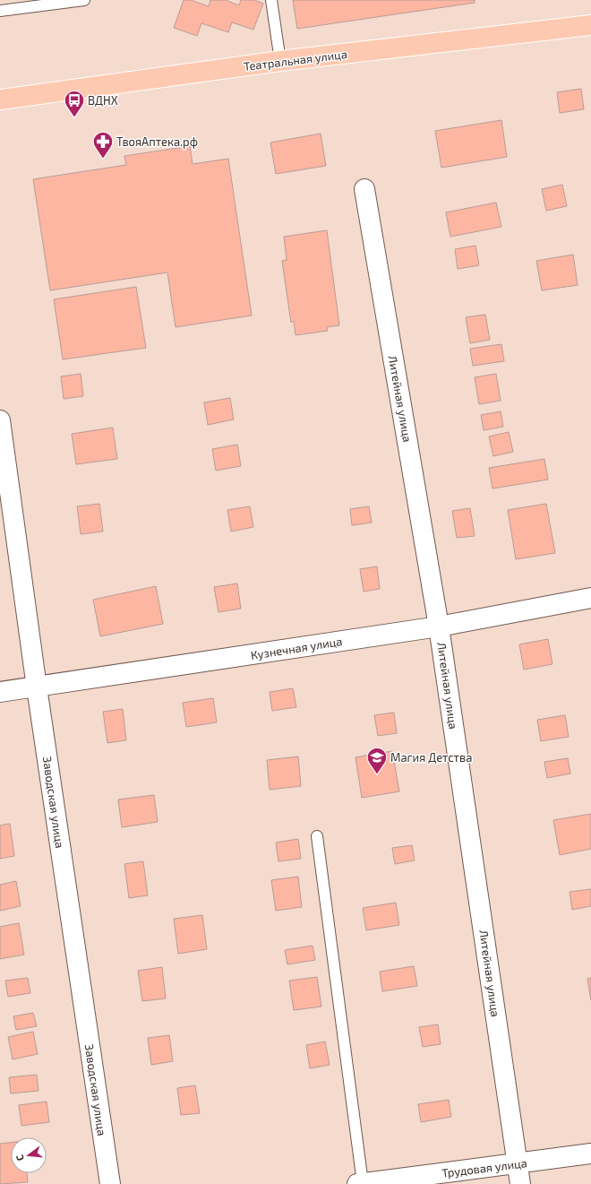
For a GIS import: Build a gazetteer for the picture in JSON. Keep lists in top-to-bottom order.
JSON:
{
  "streets": {
    "main road": ["Театральная улица"],
    "street": [
      "Литейная улица",
      "Кузнечная улица",
      "Заводская улица",
      "Трудовая улица"
    ]
  },
  "crossings": [
    ["Литейная улица", "Кузнечная улица"],
    ["Литейная улица", "Трудовая улица"],
    ["Кузнечная улица", "Заводская улица"]
  ],
  "places": {
    "bus stop": ["ВДНХ"],
    "pharmacy": ["ТвояАптека.рф"],
    "school or university": ["Магия Детства"]
  },
  "north": "left"
}
